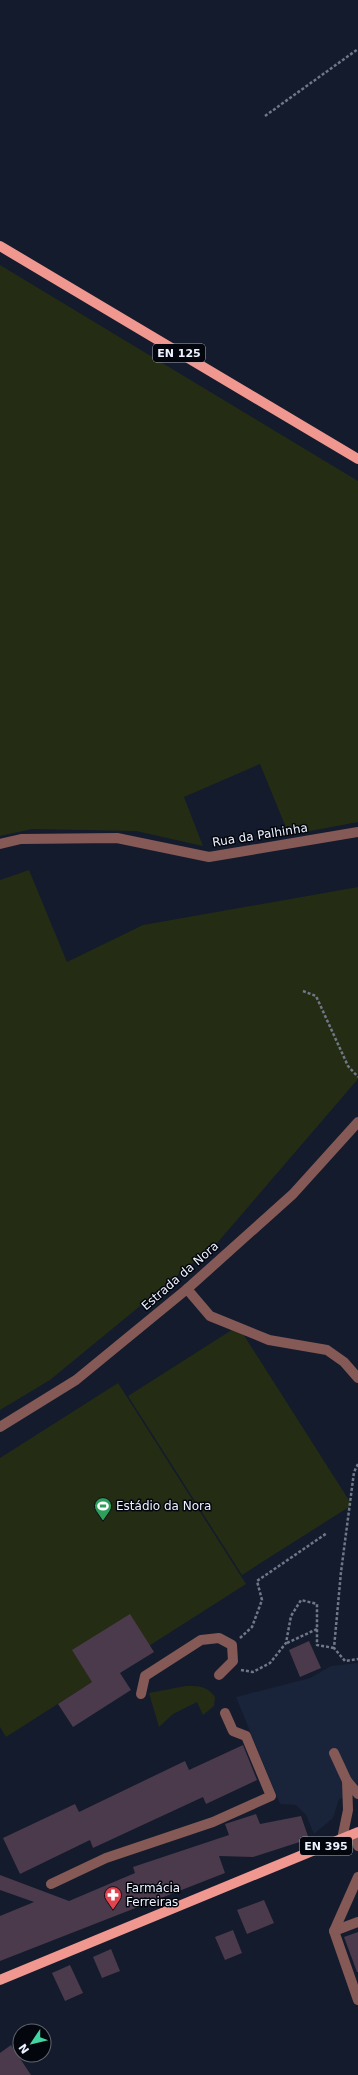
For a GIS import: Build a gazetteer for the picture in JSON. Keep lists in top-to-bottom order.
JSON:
{
  "streets": {
    "main road": ["EN 125", "EN 395"],
    "street": ["Rua da Palhinha", "Estrada da Nora"]
  },
  "places": {
    "sports": ["Estádio da Nora"],
    "pharmacy": ["Farmácia Ferreiras"]
  },
  "north": "bottom left"
}
